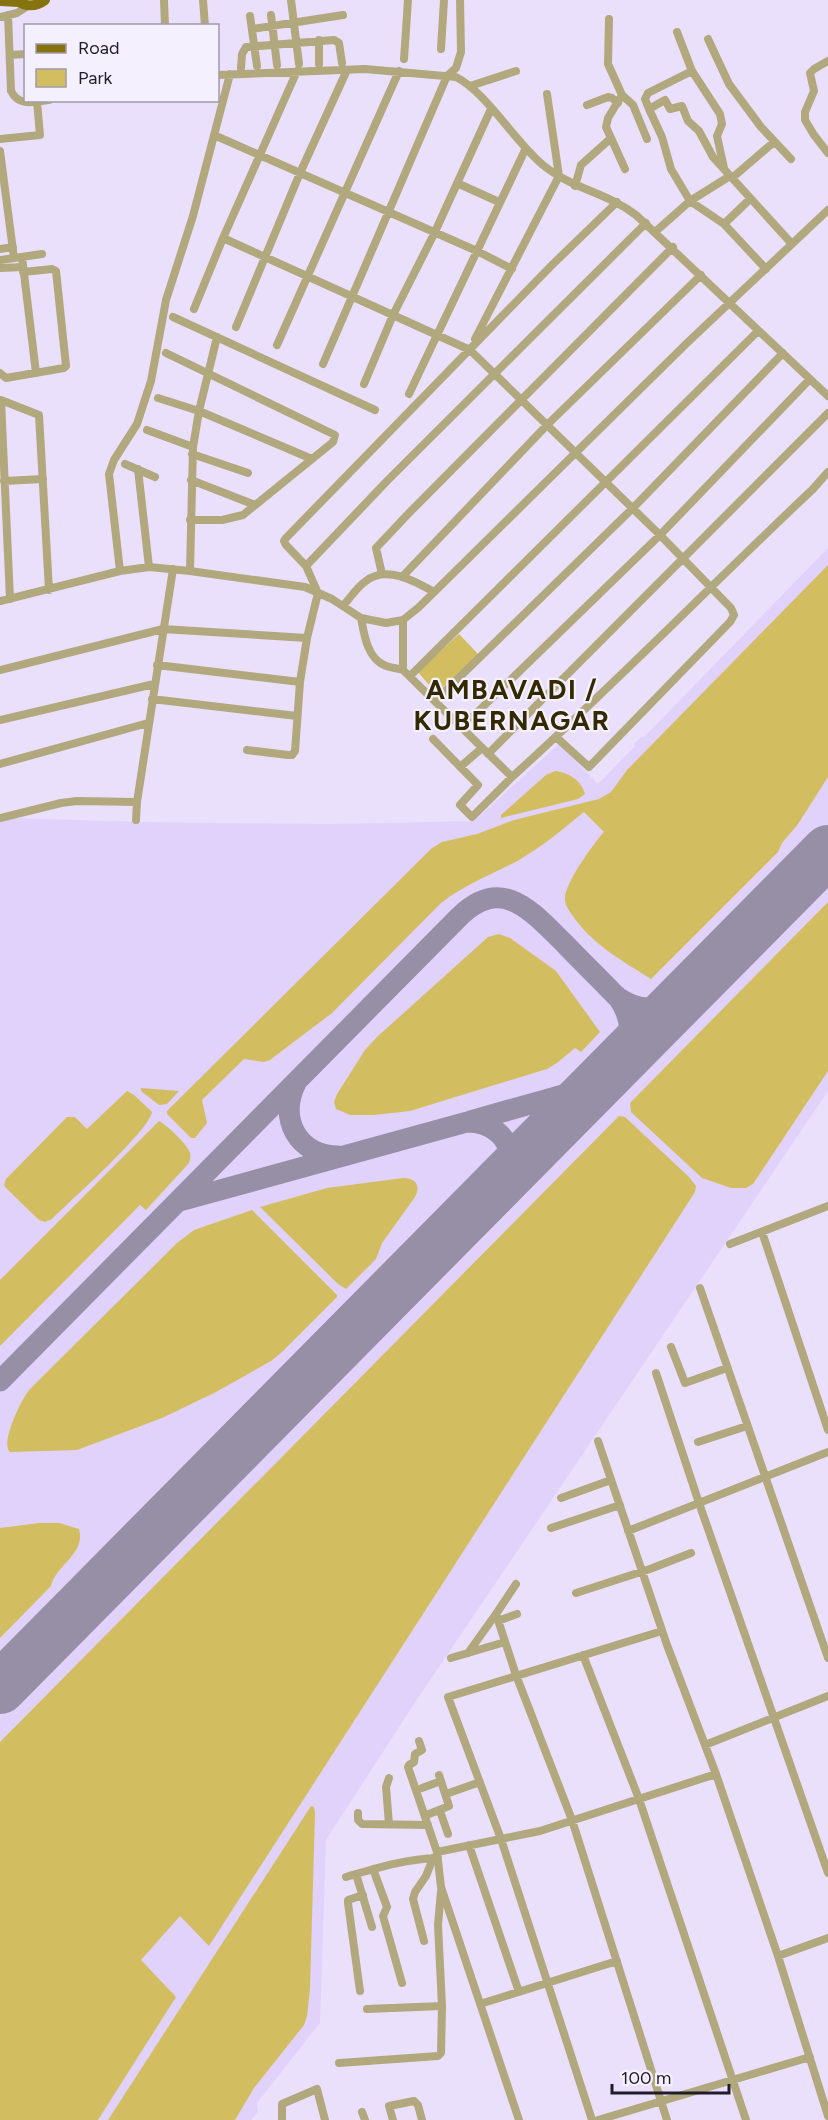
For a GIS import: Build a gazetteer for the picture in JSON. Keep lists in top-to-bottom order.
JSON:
{
  "districts": ["AMBAVADI / KUBERNAGAR"],
  "legend": ["Road", "Park"],
  "scale_bar": "100 m"
}
